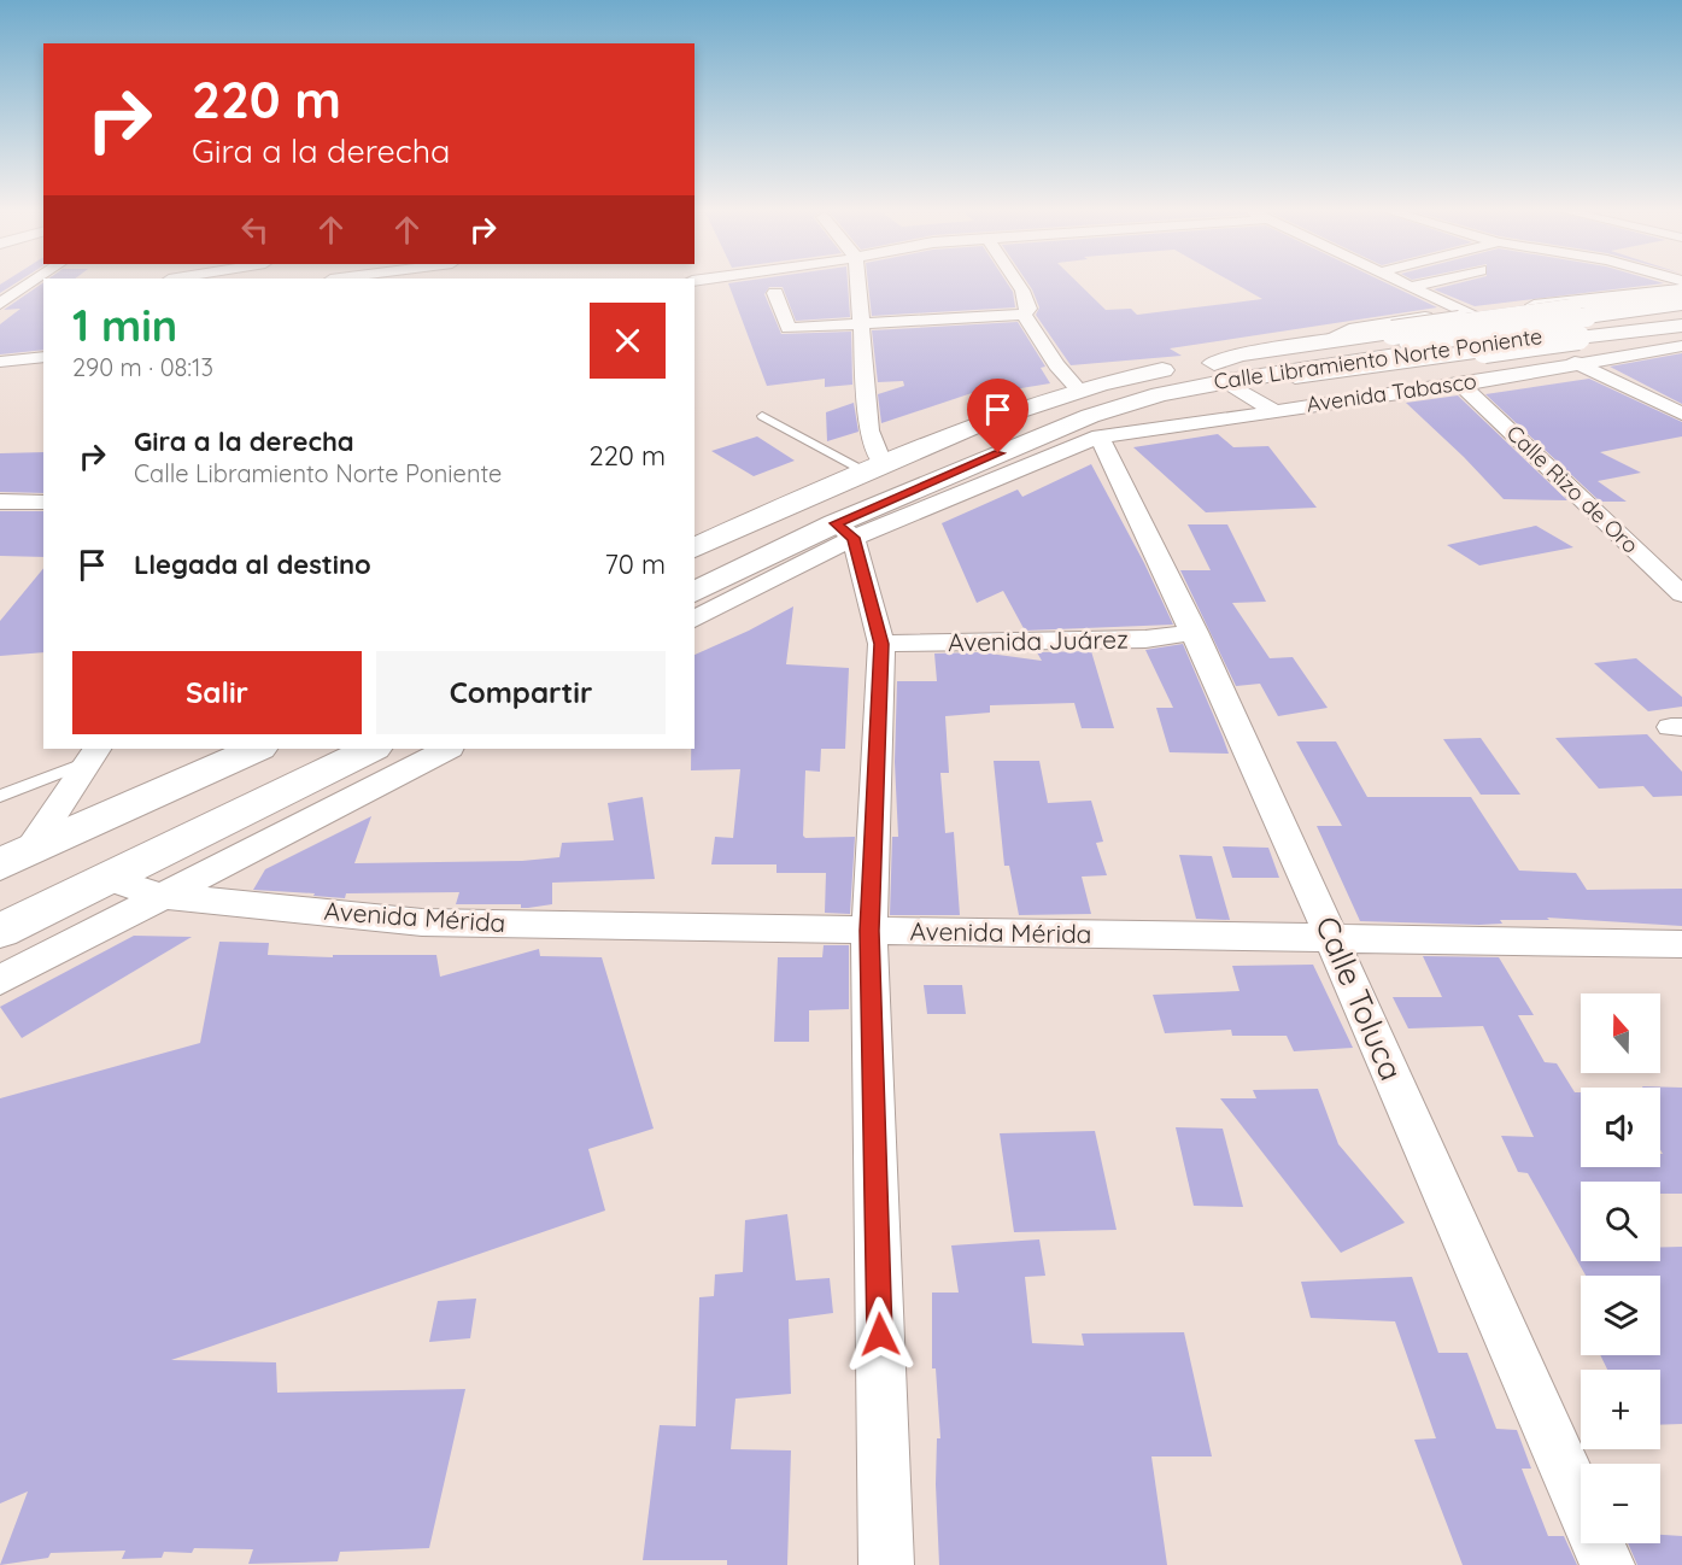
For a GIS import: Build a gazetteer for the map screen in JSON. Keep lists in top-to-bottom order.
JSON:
{
  "streets": {
    "main road": ["Calle Libramiento Norte Poniente"],
    "street": [
      "Avenida Tabasco",
      "Calle Rizo de Oro",
      "Avenida Juárez",
      "Avenida Mérida",
      "Calle Toluca"
    ]
  },
  "crossings": [
    ["Calle Libramiento Norte Poniente", "Avenida Tabasco"],
    ["Calle Libramiento Norte Poniente", "Calle Toluca"],
    ["Avenida Tabasco", "Calle Rizo de Oro"],
    ["Avenida Tabasco", "Calle Toluca"],
    ["Avenida Juárez", "Calle Toluca"],
    ["Avenida Mérida", "Calle Toluca"]
  ],
  "north": "top",
  "page": {
    "turn": ["220 m", "Gira a la derecha"],
    "heading": ["1 min", "290 m · 08:13"],
    "list": [
      {
        "name": "Gira a la derecha",
        "note": "Calle Libramiento Norte Poniente",
        "value": "220 m"
      },
      {
        "name": "Llegada al destino",
        "value": "70 m"
      }
    ],
    "buttons": ["Salir", "Compartir"],
    "map_buttons": ["+", "−"]
  }
}
